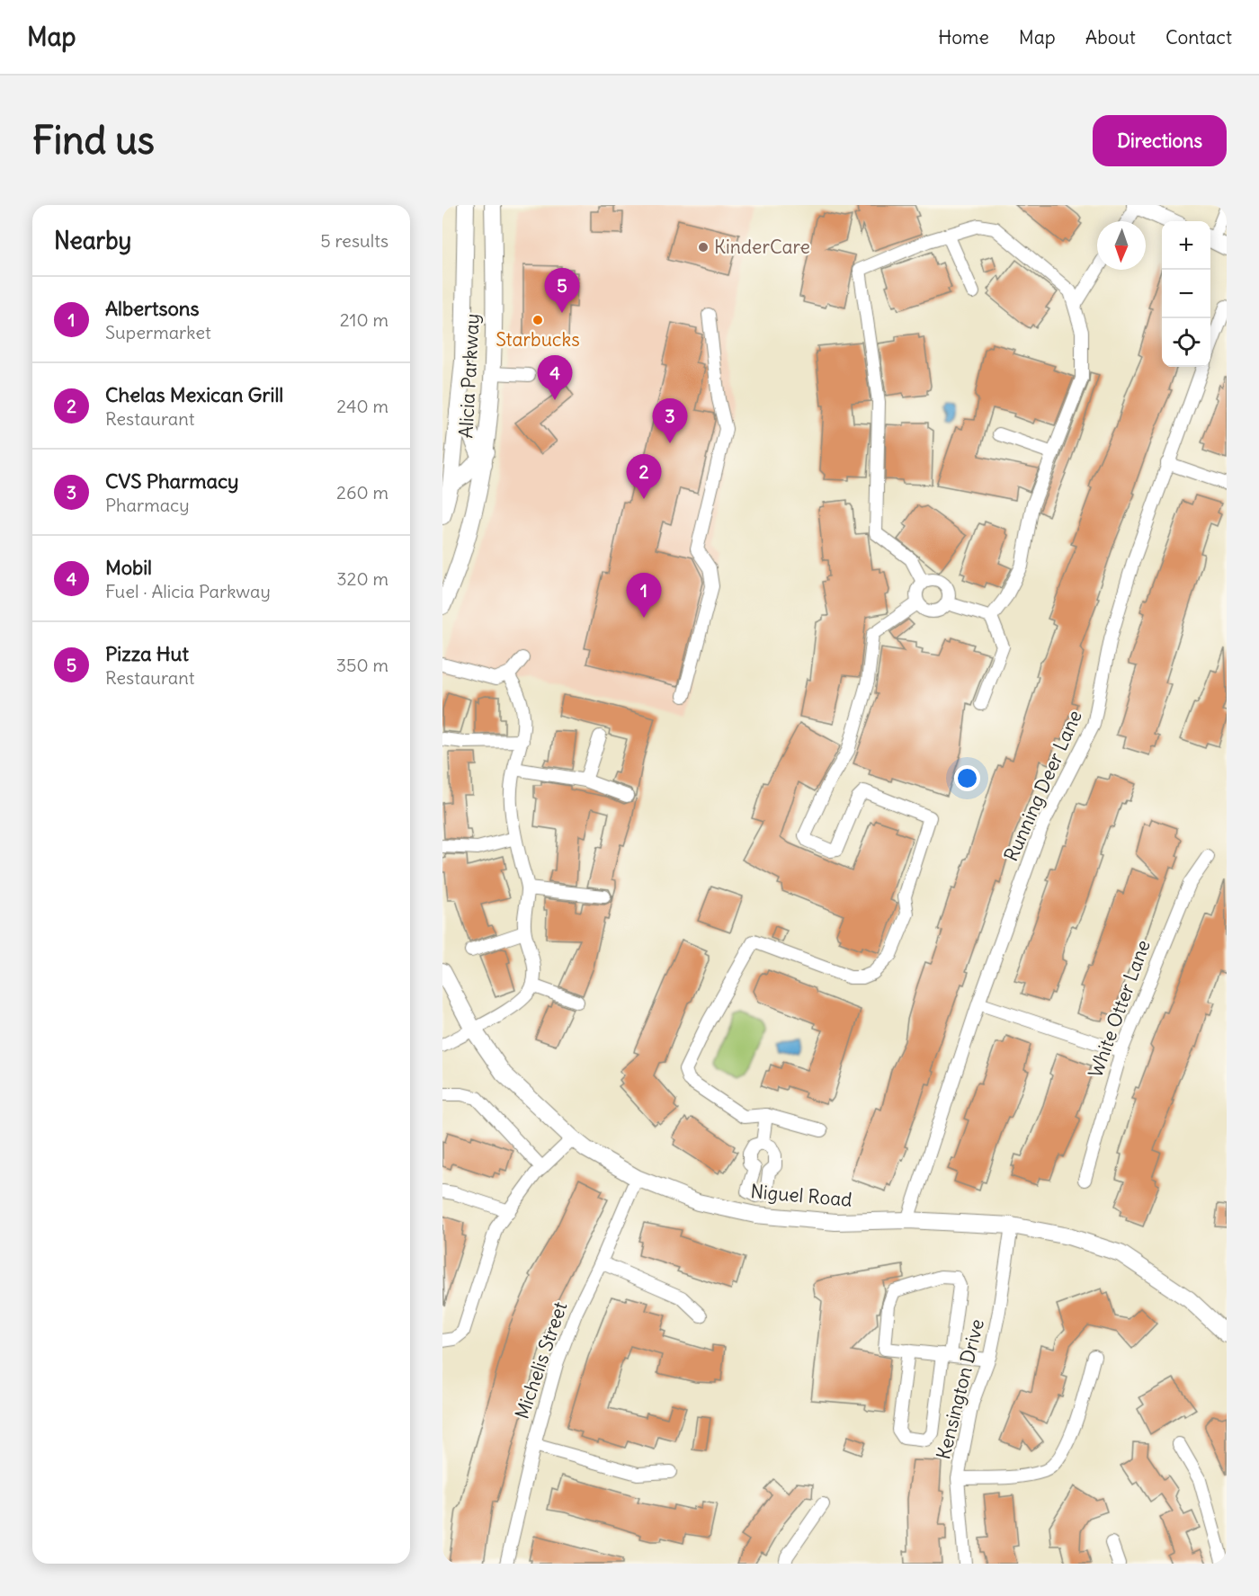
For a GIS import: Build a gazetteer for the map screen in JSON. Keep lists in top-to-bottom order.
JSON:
{
  "streets": {
    "main road": ["Alicia Parkway", "Niguel Road"],
    "street": [
      "Running Deer Lane",
      "White Otter Lane",
      "Michelis Street",
      "Kensington Drive"
    ]
  },
  "crossings": [
    ["Running Deer Lane", "Niguel Road"],
    ["Niguel Road", "Michelis Street"],
    ["Niguel Road", "Kensington Drive"]
  ],
  "places": ["KinderCare", "Starbucks"],
  "north": "bottom",
  "page": {
    "header": "Map",
    "nav": [
      "Home",
      "Map",
      "About",
      "Contact"
    ],
    "buttons": "Directions",
    "title": "Find us",
    "heading": ["Nearby", "5 results"],
    "map_buttons": ["+", "−"],
    "pins": [
      "5",
      "4",
      "3",
      "2",
      "1"
    ],
    "list": [
      {
        "mark": "1",
        "name": "Albertsons",
        "note": "Supermarket",
        "value": "210 m"
      },
      {
        "mark": "2",
        "name": "Chelas Mexican Grill",
        "note": "Restaurant",
        "value": "240 m"
      },
      {
        "mark": "3",
        "name": "CVS Pharmacy",
        "note": "Pharmacy",
        "value": "260 m"
      },
      {
        "mark": "4",
        "name": "Mobil",
        "note": "Fuel · Alicia Parkway",
        "value": "320 m"
      },
      {
        "mark": "5",
        "name": "Pizza Hut",
        "note": "Restaurant",
        "value": "350 m"
      }
    ]
  }
}
